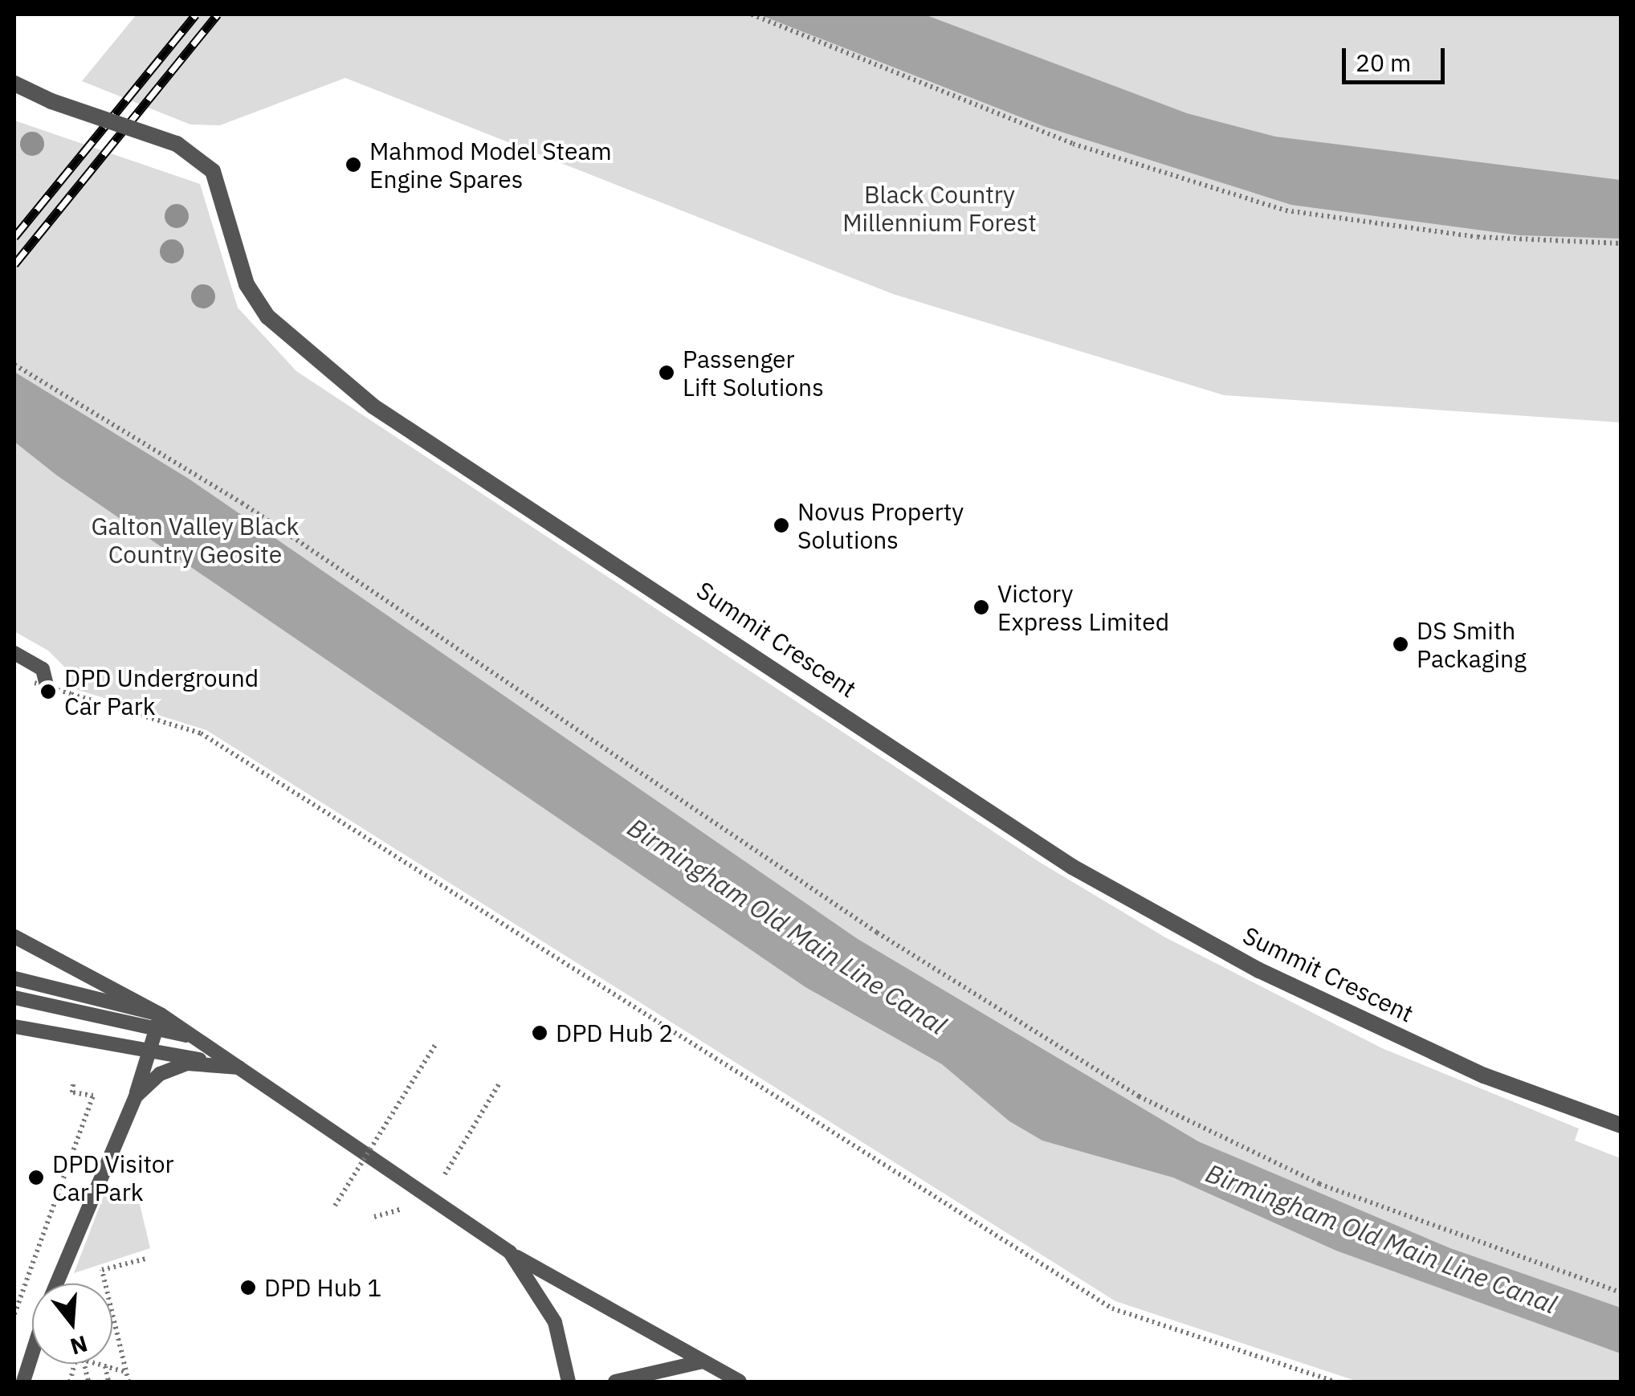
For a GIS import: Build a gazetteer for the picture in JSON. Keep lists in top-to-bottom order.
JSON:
{
  "streets": {
    "street": ["Summit Crescent"]
  },
  "water": ["Birmingham Old Main Line Canal"],
  "parks": ["Black Country Millennium Forest", "Galton Valley Black Country Geosite"],
  "places": [
    "Mahmod Model Steam Engine Spares",
    "Passenger Lift Solutions",
    "Novus Property Solutions",
    "Victory Express Limited",
    "DS Smith Packaging",
    "DPD Underground Car Park",
    "DPD Hub 2",
    "DPD Visitor Car Park",
    "DPD Hub 1"
  ],
  "scale_bar": "20 m",
  "north": "bottom"
}
